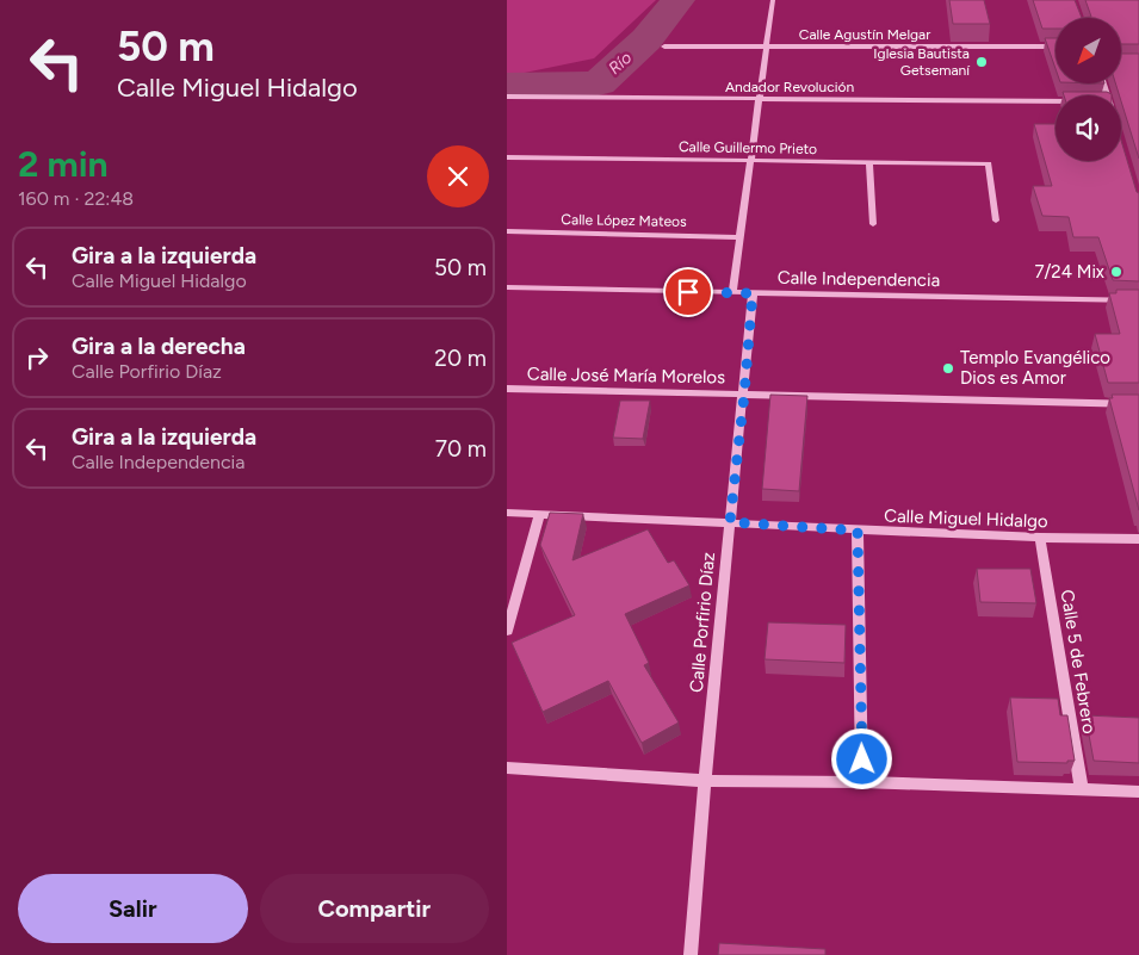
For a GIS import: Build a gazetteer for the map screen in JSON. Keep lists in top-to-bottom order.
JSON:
{
  "streets": {
    "street": [
      "Calle Agustín Melgar",
      "Andador Revolución",
      "Calle Guillermo Prieto",
      "Calle López Mateos",
      "Calle Independencia",
      "Calle José María Morelos",
      "Calle Miguel Hidalgo",
      "Calle Porfirio Díaz",
      "Calle 5 de Febrero"
    ]
  },
  "crossings": [
    ["Calle Independencia", "Calle Porfirio Díaz"],
    ["Calle José María Morelos", "Calle Porfirio Díaz"],
    ["Calle Miguel Hidalgo", "Calle Porfirio Díaz"],
    ["Calle Miguel Hidalgo", "Calle 5 de Febrero"]
  ],
  "water": ["Río"],
  "places": ["Iglesia Bautista Getsemaní", "7/24 Mix", "Templo Evangélico Dios es Amor"],
  "north": "bottom left",
  "page": {
    "turn": ["50 m", "Calle Miguel Hidalgo"],
    "heading": ["2 min", "160 m · 22:48"],
    "list": [
      {
        "name": "Gira a la izquierda",
        "note": "Calle Miguel Hidalgo",
        "value": "50 m"
      },
      {
        "name": "Gira a la derecha",
        "note": "Calle Porfirio Díaz",
        "value": "20 m"
      },
      {
        "name": "Gira a la izquierda",
        "note": "Calle Independencia",
        "value": "70 m"
      }
    ],
    "buttons": ["Salir", "Compartir"]
  }
}
